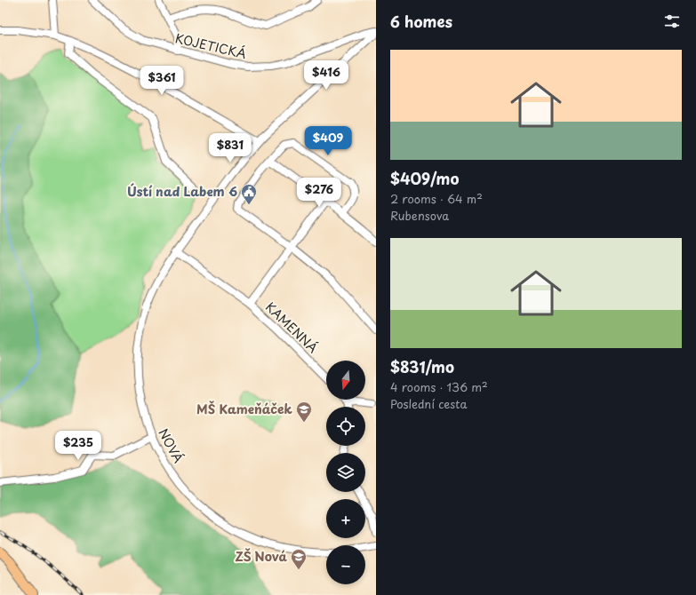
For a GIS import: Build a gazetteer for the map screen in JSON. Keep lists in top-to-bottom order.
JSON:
{
  "streets": {
    "street": ["KOJETICKÁ", "KAMENNÁ", "NOVÁ"]
  },
  "crossings": [
    ["KOJETICKÁ", "NOVÁ"]
  ],
  "places": {
    "public building": ["Ústí nad Labem 6"],
    "school or university": ["MŠ Kameňáček", "ZŠ Nová"]
  },
  "north": "bottom",
  "page": {
    "heading": "6 homes",
    "list": [
      {
        "name": "$409/mo",
        "note": "2 rooms · 64 m² · Rubensova"
      },
      {
        "name": "$831/mo",
        "note": "4 rooms · 136 m² · Poslední cesta"
      }
    ],
    "price": [
      "$416",
      "$361",
      "$409",
      "$831",
      "$276",
      "$235"
    ],
    "map_buttons": ["+", "−"]
  }
}
